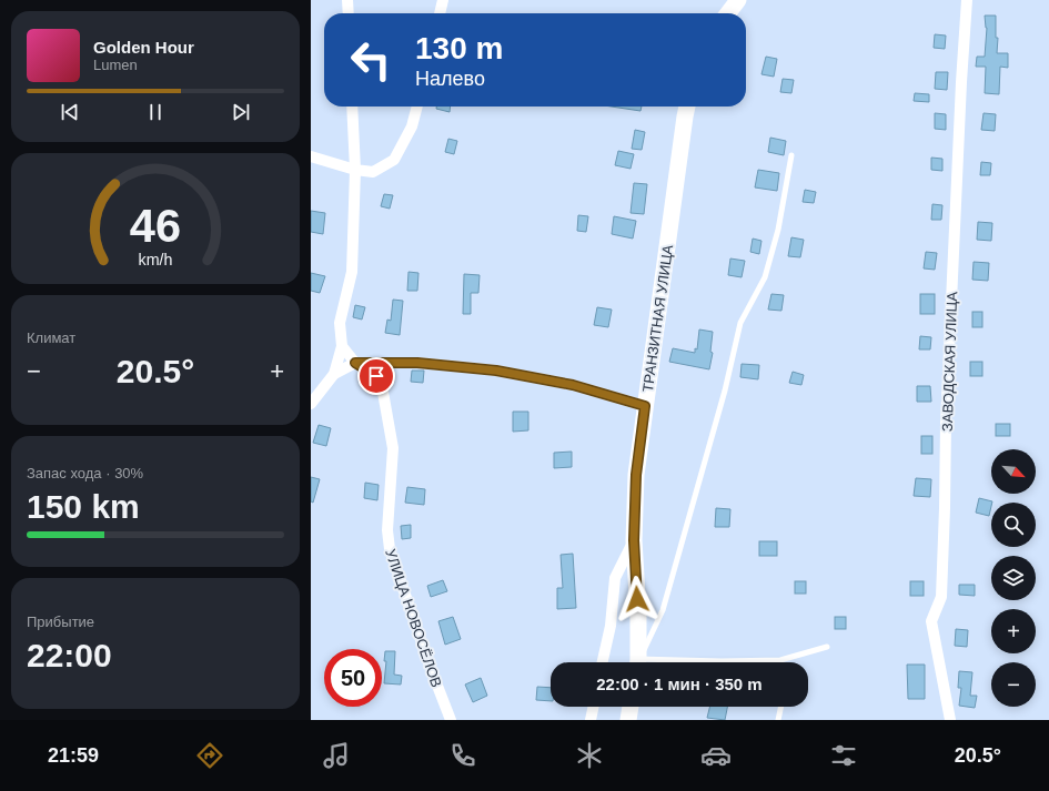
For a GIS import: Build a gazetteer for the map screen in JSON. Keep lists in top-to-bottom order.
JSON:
{
  "streets": {
    "main road": ["ТРАНЗИТНАЯ УЛИЦА"],
    "street": ["ЗАВОДСКАЯ УЛИЦА", "УЛИЦА НОВОСЁЛОВ"]
  },
  "north": "bottom right",
  "page": {
    "turn": ["130 m", "Налево"],
    "song": ["Golden Hour", "Lumen"],
    "tile": [
      "Климат",
      ["Запас хода · 30%", "150 km"],
      ["Прибытие", "22:00"]
    ],
    "heat": ["−", "20.5°", "+"],
    "map_buttons": ["+", "−"],
    "limit": "50",
    "trip": "22:00 · 1 мин · 350 m",
    "tabs": ["21:59", "20.5°"],
    "gauge": ["46", "km/h"]
  }
}
